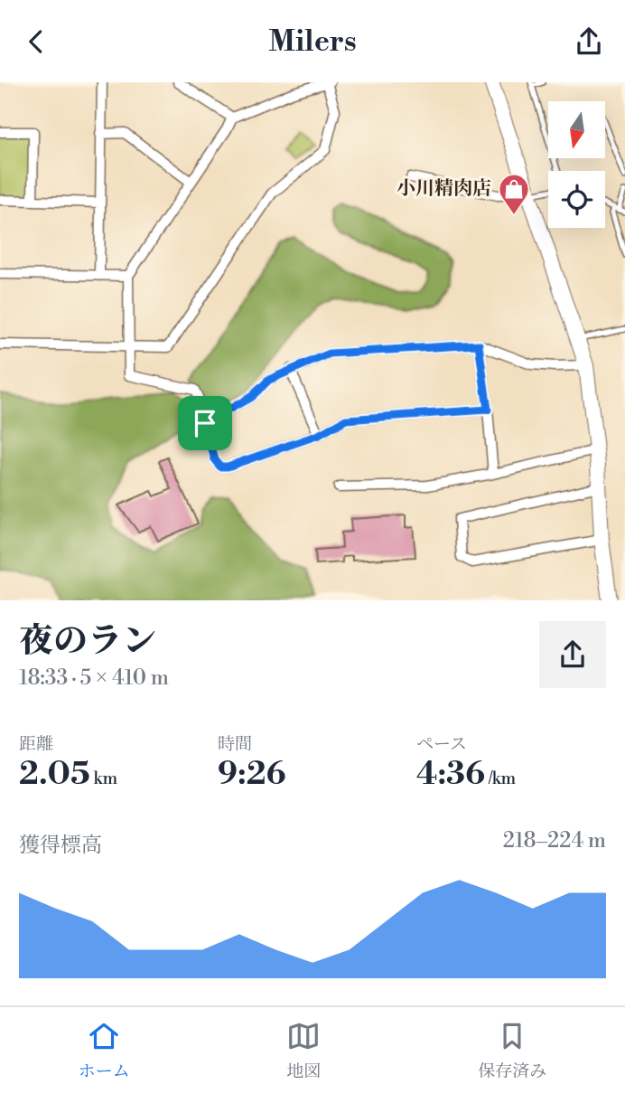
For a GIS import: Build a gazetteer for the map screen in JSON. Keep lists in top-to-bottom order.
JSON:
{
  "places": {
    "shop": ["小川精肉店"]
  },
  "north": "bottom",
  "page": {
    "header": "Milers",
    "heading": ["夜のラン", "18:33 · 5 × 410 m"],
    "stats": [
      ["距離", "2.05 km"],
      ["時間", "9:26"],
      ["ペース", "4:36 /km"]
    ],
    "chart": ["獲得標高", "218–224 m"],
    "tabs": ["ホーム", "地図", "保存済み"]
  }
}
